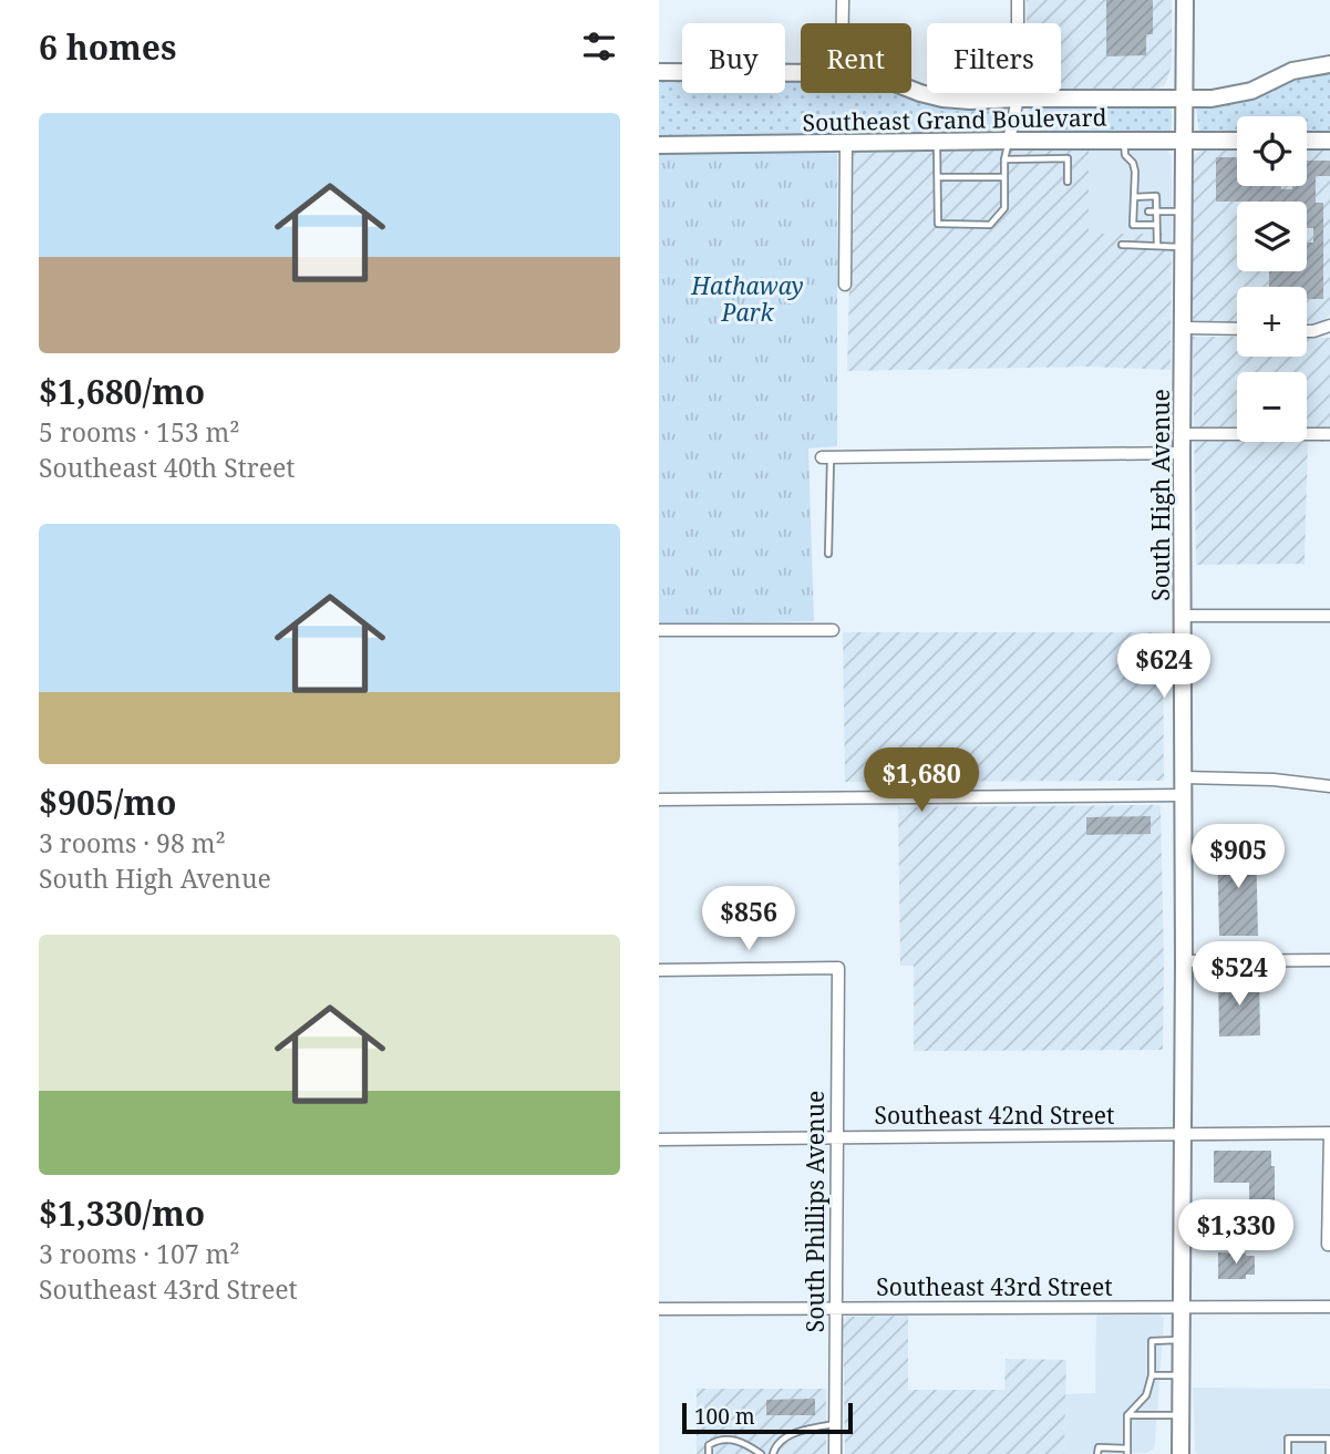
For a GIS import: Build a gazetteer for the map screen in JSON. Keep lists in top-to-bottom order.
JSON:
{
  "streets": {
    "street": [
      "Southeast Grand Boulevard",
      "South High Avenue",
      "Southeast 42nd Street",
      "South Phillips Avenue",
      "Southeast 43rd Street"
    ]
  },
  "crossings": [
    ["Southeast Grand Boulevard", "South High Avenue"],
    ["South High Avenue", "Southeast 42nd Street"],
    ["South High Avenue", "Southeast 43rd Street"],
    ["Southeast 42nd Street", "South Phillips Avenue"],
    ["South Phillips Avenue", "Southeast 43rd Street"]
  ],
  "parks": ["Hathaway Park"],
  "scale_bar": "100 m",
  "page": {
    "heading": "6 homes",
    "chip": ["Buy", "Rent", "Filters"],
    "list": [
      {
        "name": "$1,680/mo",
        "note": "5 rooms · 153 m² · Southeast 40th Street"
      },
      {
        "name": "$905/mo",
        "note": "3 rooms · 98 m² · South High Avenue"
      },
      {
        "name": "$1,330/mo",
        "note": "3 rooms · 107 m² · Southeast 43rd Street"
      }
    ],
    "map_buttons": ["+", "−"],
    "price": [
      "$624",
      "$1,680",
      "$905",
      "$856",
      "$524",
      "$1,330"
    ],
    "scale": "100 m"
  }
}
